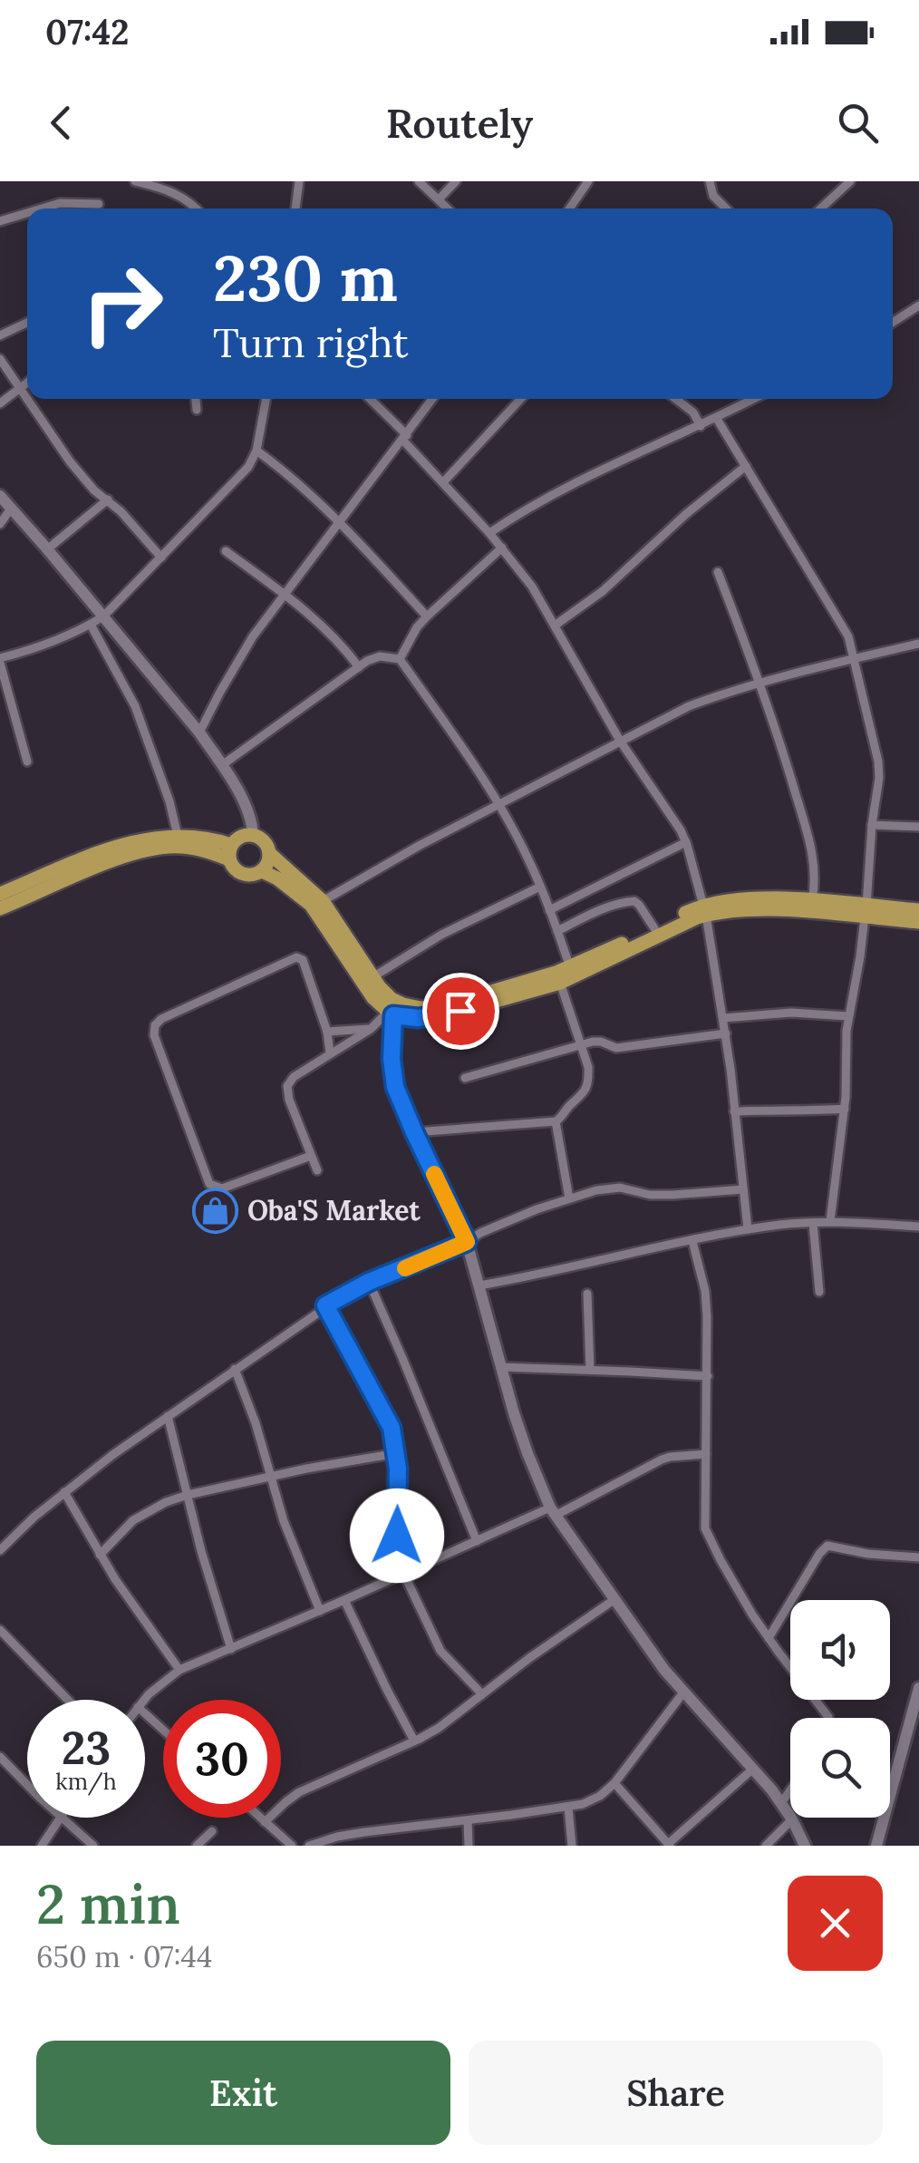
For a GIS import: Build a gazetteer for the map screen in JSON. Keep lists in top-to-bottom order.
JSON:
{
  "places": {
    "shop": ["Oba'S Market"]
  },
  "page": {
    "status": "07:42",
    "header": "Routely",
    "turn": ["230 m", "Turn right"],
    "speed": "23 km/h",
    "limit": "30",
    "heading": ["2 min", "650 m · 07:44"],
    "buttons": ["Exit", "Share"]
  }
}
